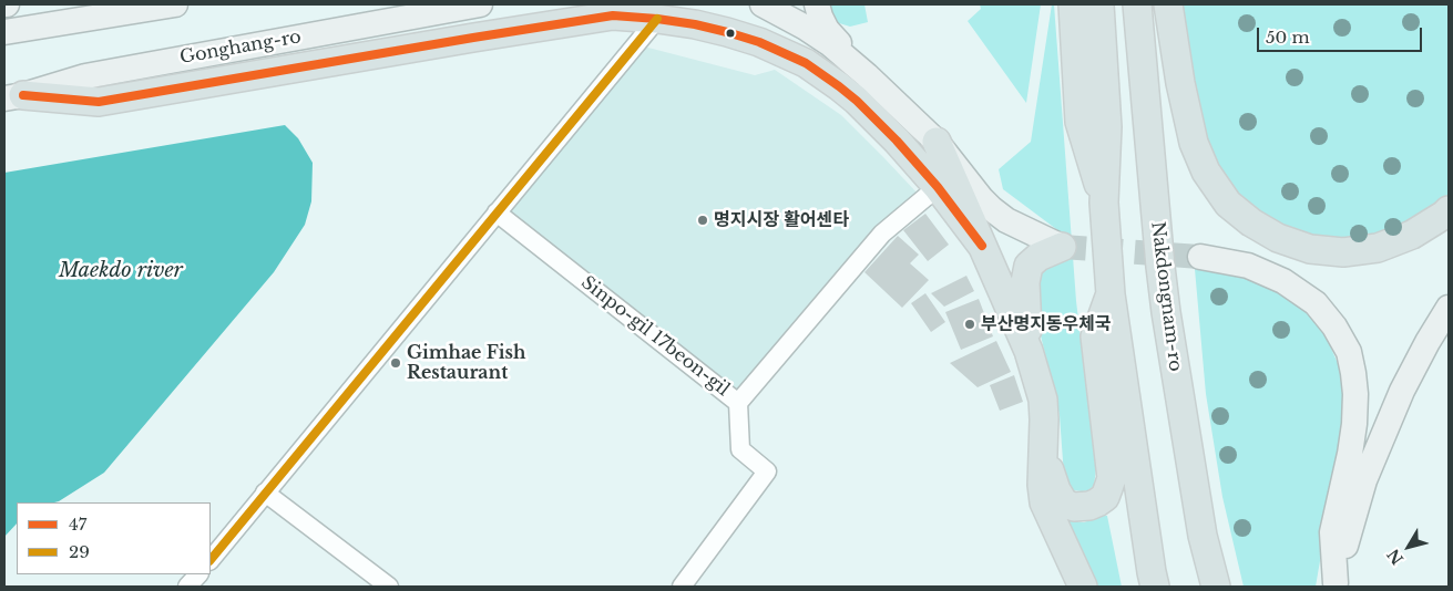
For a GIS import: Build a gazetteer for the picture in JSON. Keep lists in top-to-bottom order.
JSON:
{
  "streets": {
    "main road": ["Gonghang-ro", "Nakdongnam-ro"],
    "street": ["Sinpo-gil 17beon-gil"]
  },
  "water": ["Maekdo river"],
  "places": ["명지시장 활어센타", "부산명지동우체국", "Gimhae Fish Restaurant"],
  "lines": ["transit line 47", "transit line 29"],
  "legend": ["47", "29"],
  "scale_bar": "50 m",
  "north": "bottom left"
}
